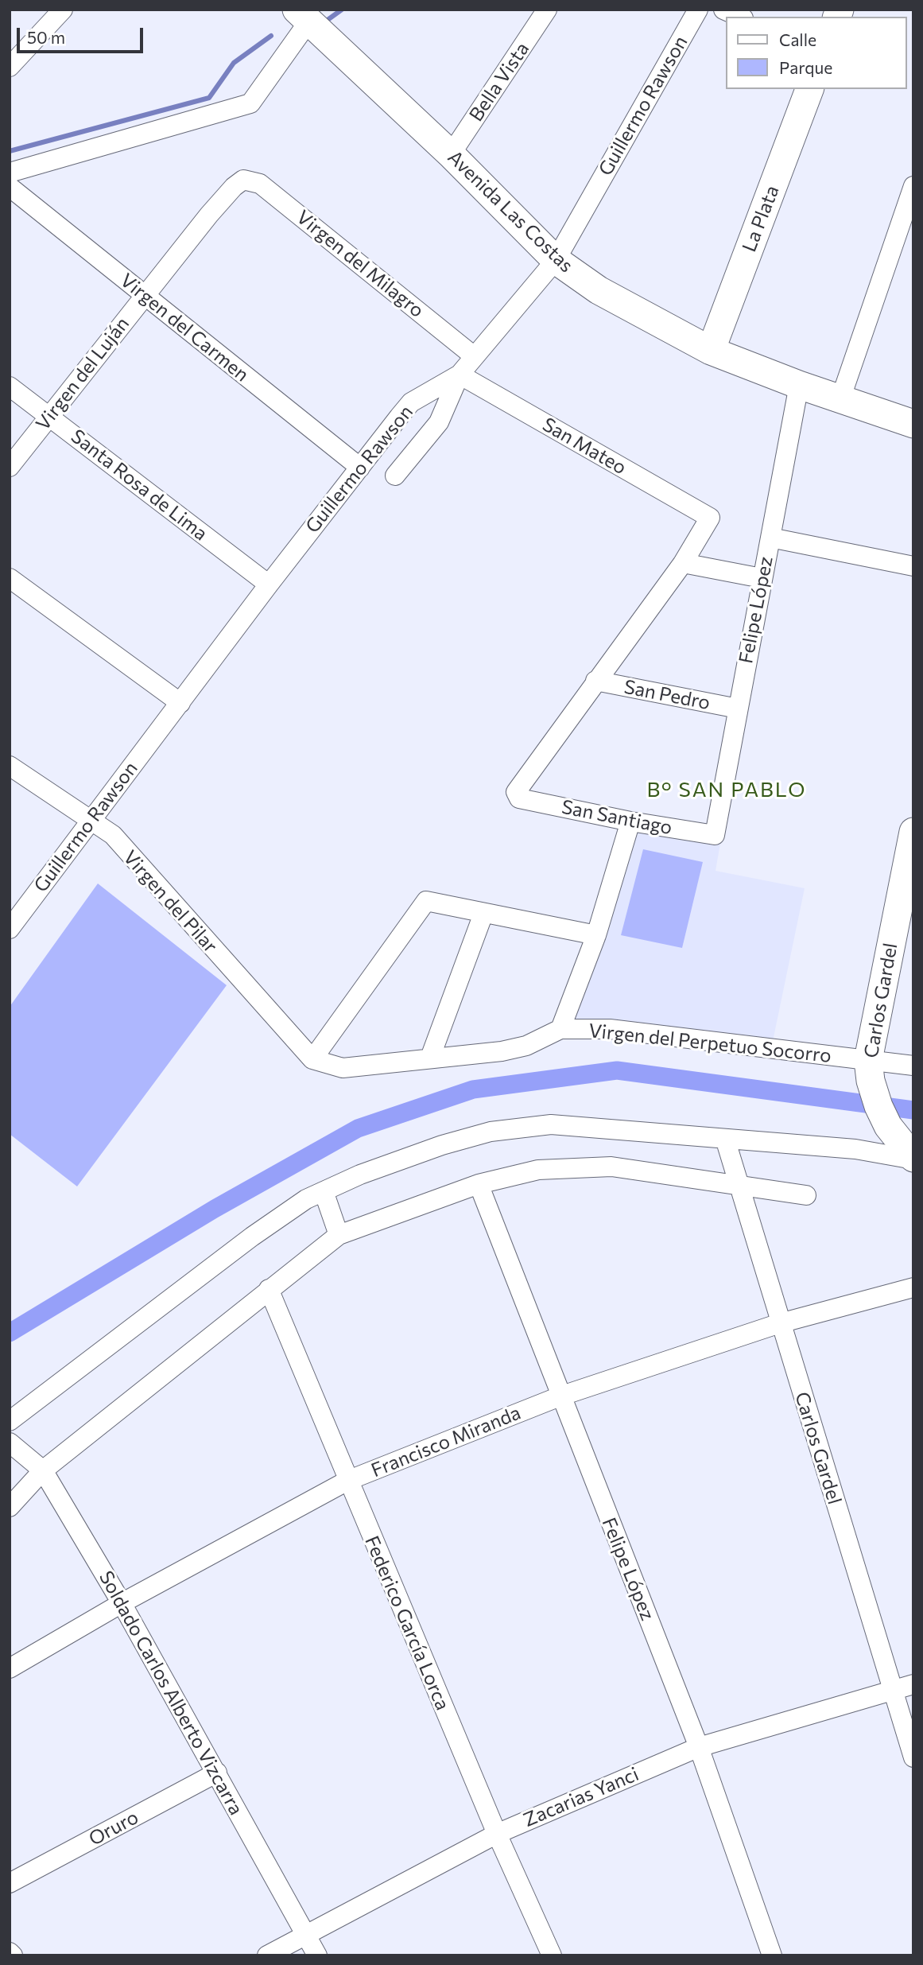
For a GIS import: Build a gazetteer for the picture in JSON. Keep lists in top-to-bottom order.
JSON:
{
  "streets": {
    "street": [
      "Bella Vista",
      "Guillermo Rawson",
      "Avenida Las Costas",
      "La Plata",
      "Virgen del Milagro",
      "Virgen del Carmen",
      "Virgen del Luján",
      "San Mateo",
      "Santa Rosa de Lima",
      "Felipe López",
      "San Pedro",
      "San Santiago",
      "Virgen del Pilar",
      "Carlos Gardel",
      "Virgen del Perpetuo Socorro",
      "Francisco Miranda",
      "Federico García Lorca",
      "Soldado Carlos Alberto Vizcarra",
      "Zacarias Yanci",
      "Oruro"
    ]
  },
  "crossings": [
    ["Bella Vista", "Avenida Las Costas"],
    ["Guillermo Rawson", "Avenida Las Costas"],
    ["Guillermo Rawson", "Virgen del Milagro"],
    ["Guillermo Rawson", "Virgen del Carmen"],
    ["Guillermo Rawson", "San Mateo"],
    ["Guillermo Rawson", "Santa Rosa de Lima"],
    ["Guillermo Rawson", "Virgen del Pilar"],
    ["Avenida Las Costas", "La Plata"],
    ["Avenida Las Costas", "Felipe López"],
    ["Virgen del Milagro", "Virgen del Luján"],
    ["Virgen del Carmen", "Virgen del Luján"],
    ["Virgen del Luján", "Santa Rosa de Lima"],
    ["Felipe López", "San Pedro"],
    ["Felipe López", "San Santiago"],
    ["Felipe López", "Francisco Miranda"],
    ["Felipe López", "Zacarias Yanci"],
    ["San Pedro", "San Santiago"],
    ["Virgen del Pilar", "Virgen del Perpetuo Socorro"],
    ["Carlos Gardel", "Virgen del Perpetuo Socorro"],
    ["Carlos Gardel", "Francisco Miranda"],
    ["Carlos Gardel", "Zacarias Yanci"],
    ["Francisco Miranda", "Federico García Lorca"],
    ["Francisco Miranda", "Soldado Carlos Alberto Vizcarra"],
    ["Federico García Lorca", "Zacarias Yanci"],
    ["Soldado Carlos Alberto Vizcarra", "Zacarias Yanci"],
    ["Soldado Carlos Alberto Vizcarra", "Oruro"]
  ],
  "districts": ["B° SAN PABLO"],
  "legend": ["Calle", "Parque"],
  "scale_bar": "50 m"
}
